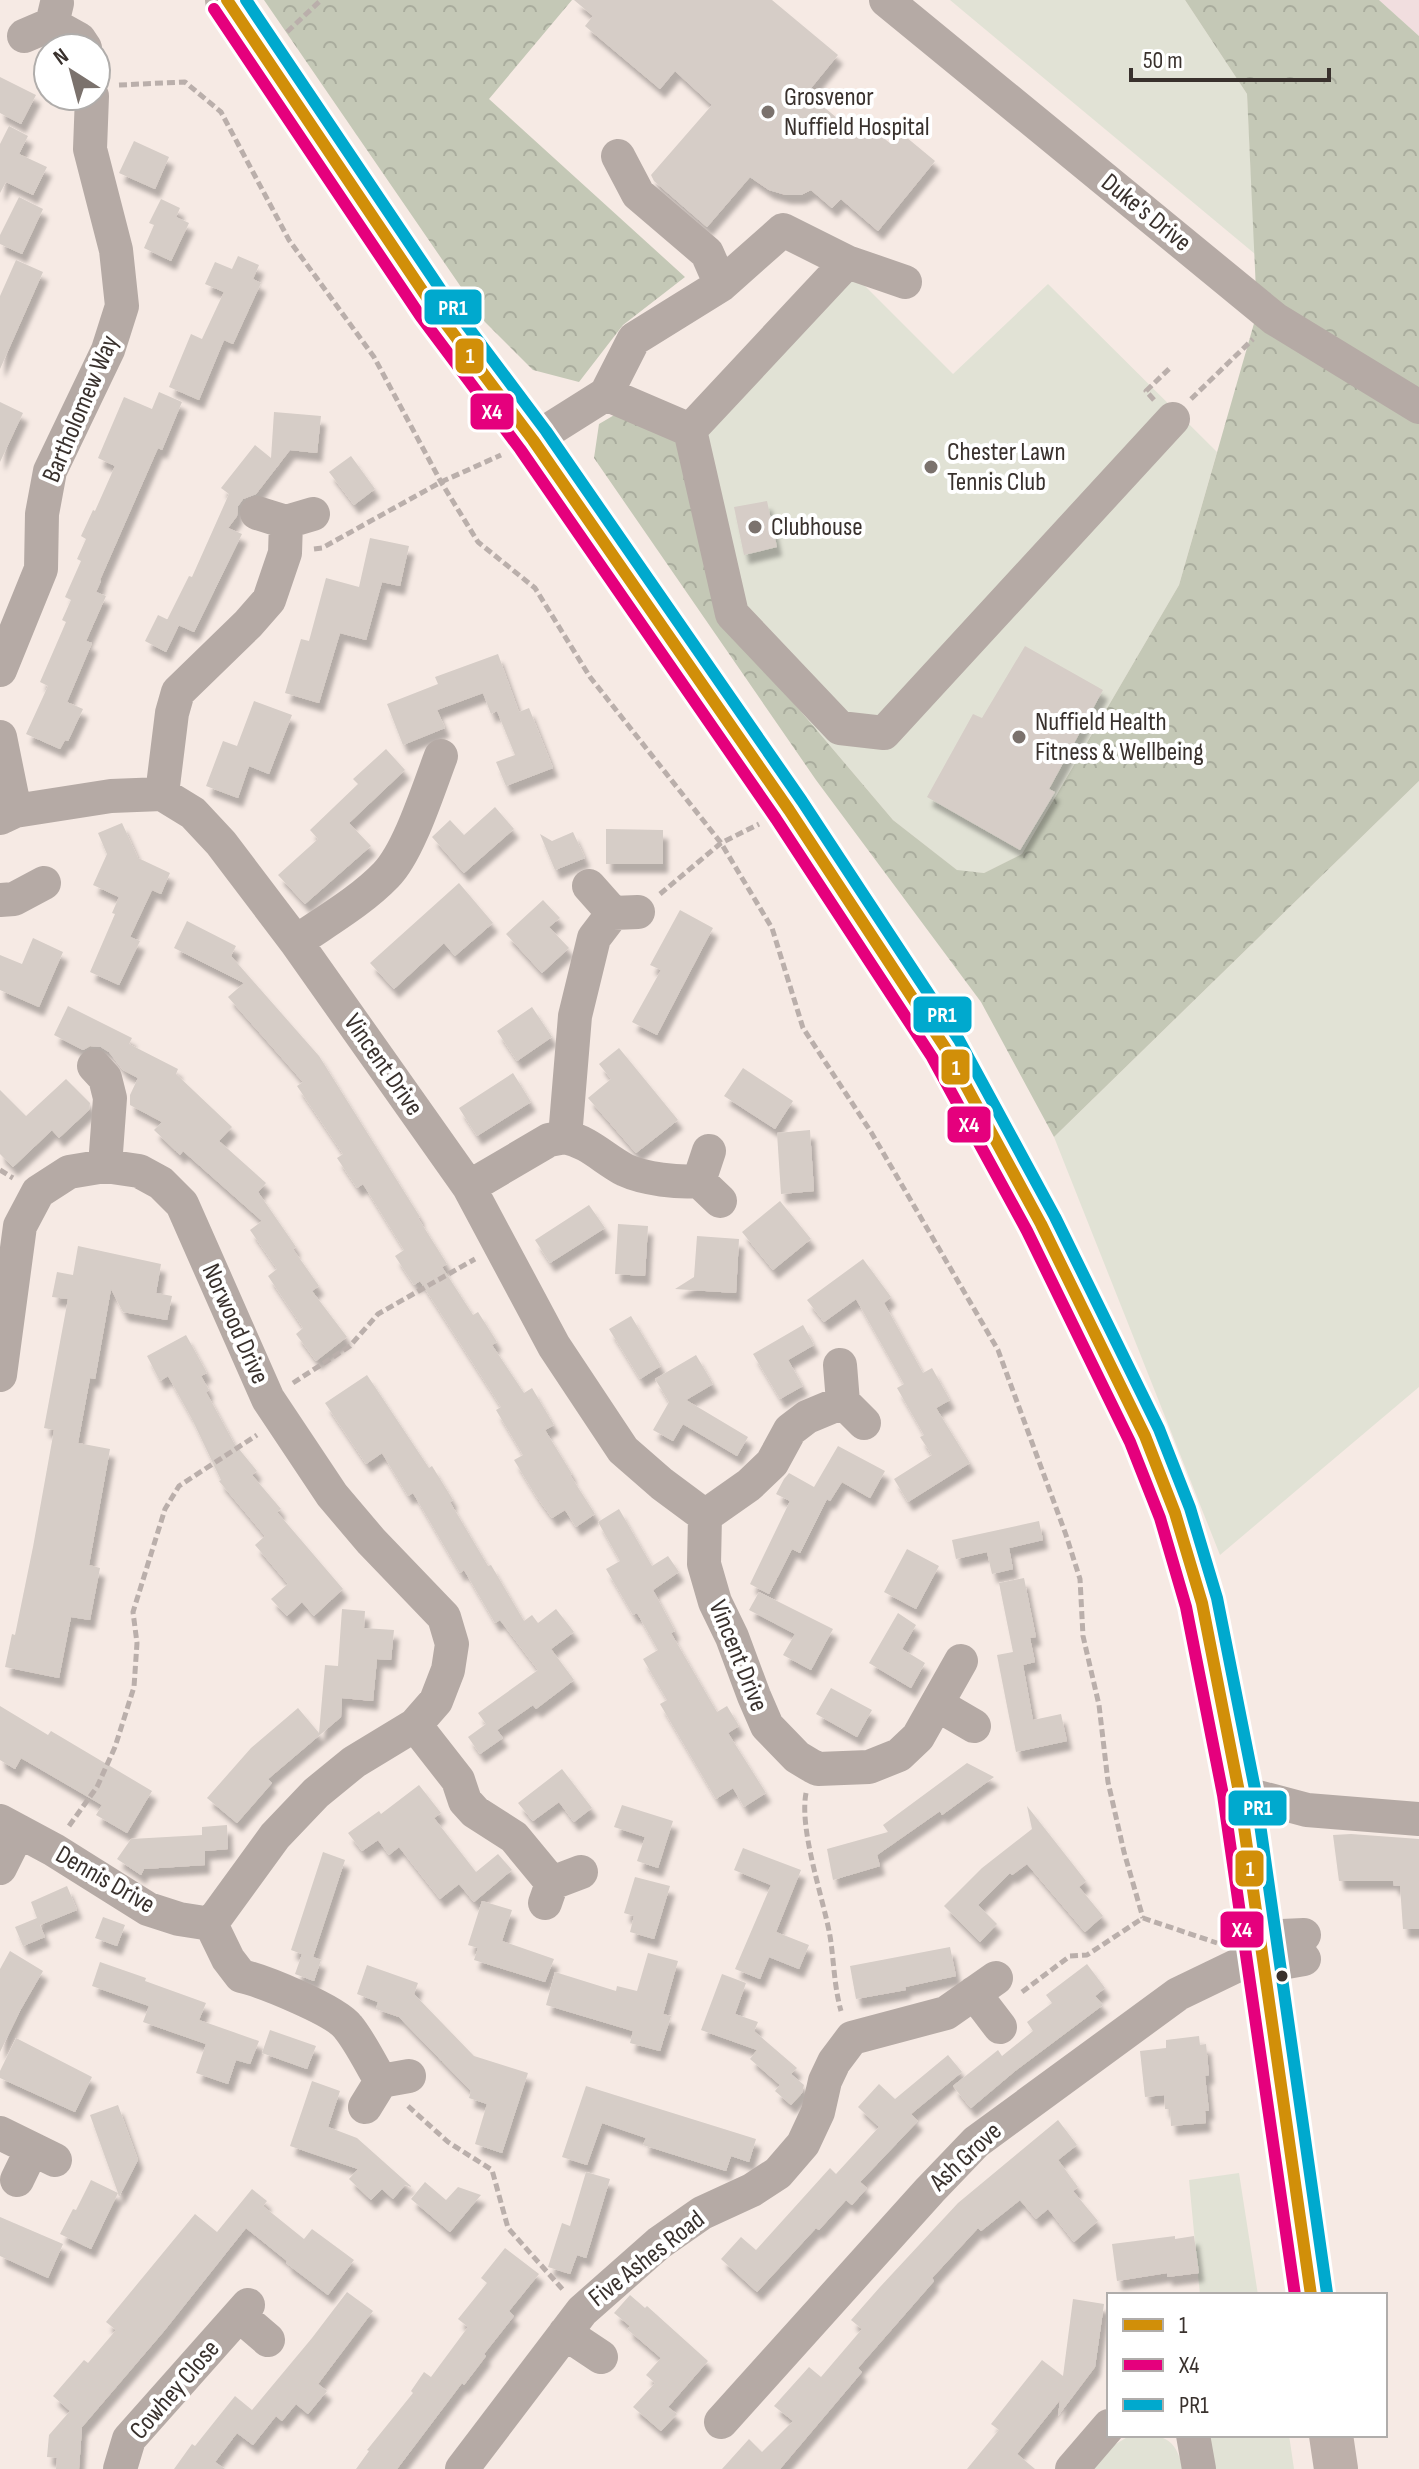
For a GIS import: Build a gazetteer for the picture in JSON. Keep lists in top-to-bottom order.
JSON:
{
  "streets": {
    "street": [
      "Duke's Drive",
      "Bartholomew Way",
      "Vincent Drive",
      "Norwood Drive",
      "Dennis Drive",
      "Ash Grove",
      "Five Ashes Road",
      "Cowhey Close"
    ]
  },
  "crossings": [
    ["Norwood Drive", "Dennis Drive"]
  ],
  "places": [
    "Grosvenor Nuffield Hospital",
    "Chester Lawn Tennis Club",
    "Clubhouse",
    "Nuffield Health Fitness & Wellbeing"
  ],
  "lines": ["transit line 1", "transit line PR1", "transit line X4"],
  "legend": ["1", "X4", "PR1"],
  "scale_bar": "50 m",
  "north": "top left"
}
